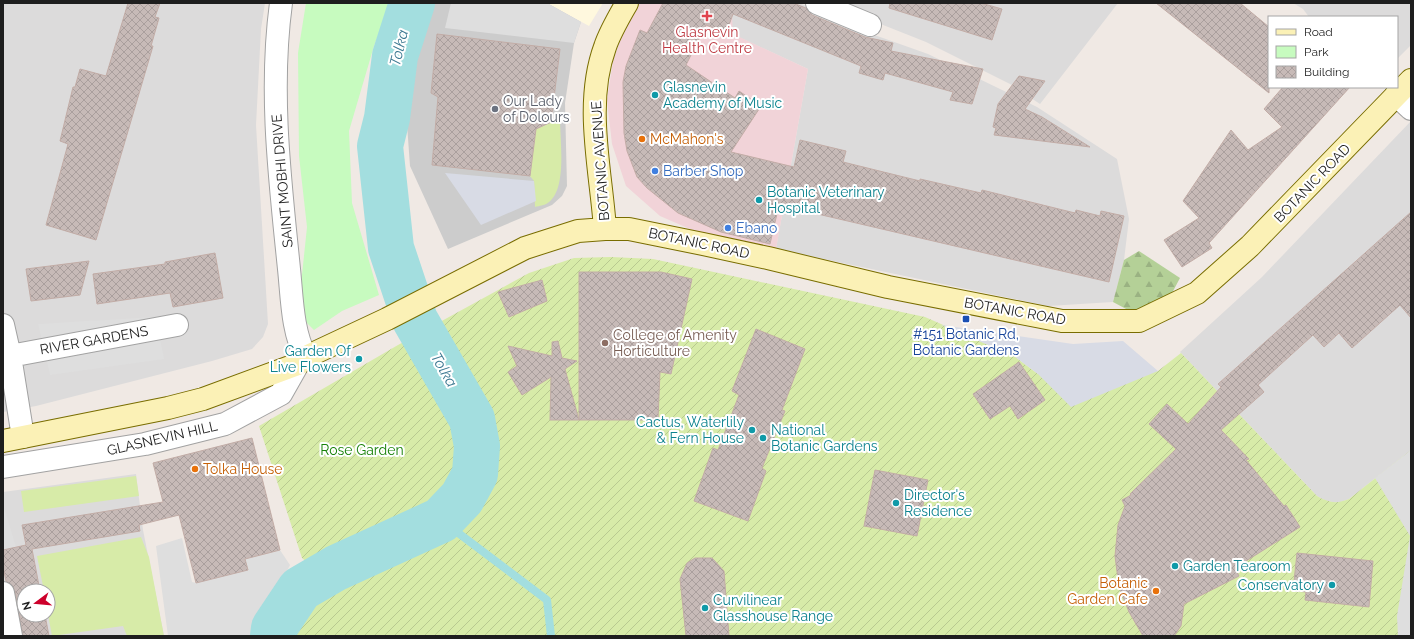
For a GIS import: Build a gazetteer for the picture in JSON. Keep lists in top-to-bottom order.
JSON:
{
  "streets": {
    "street": [
      "BOTANIC AVENUE",
      "SAINT MOBHI DRIVE",
      "BOTANIC ROAD",
      "RIVER GARDENS",
      "GLASNEVIN HILL"
    ]
  },
  "crossings": [
    ["BOTANIC AVENUE", "BOTANIC ROAD"],
    ["BOTANIC AVENUE", "GLASNEVIN HILL"],
    ["SAINT MOBHI DRIVE", "GLASNEVIN HILL"],
    ["BOTANIC ROAD", "GLASNEVIN HILL"]
  ],
  "water": ["Tolka"],
  "parks": ["Rose Garden"],
  "places": {
    "health": ["Glasnevin Health Centre"],
    "other": [
      "Glasnevin Academy of Music",
      "Our Lady of Dolours",
      "McMahon's",
      "Barber Shop",
      "Botanic Veterinary Hospital",
      "Ebano",
      "College of Amenity Horticulture",
      "Garden Of Live Flowers",
      "Cactus, Waterlily & Fern House",
      "National Botanic Gardens",
      "Tolka House",
      "Director's Residence",
      "Garden Tearoom",
      "Conservatory",
      "Botanic Garden Cafe",
      "Curvilinear Glasshouse Range"
    ],
    "transit": ["#151 Botanic Rd, Botanic Gardens"]
  },
  "legend": ["Road", "Park", "Building"],
  "north": "left"
}
